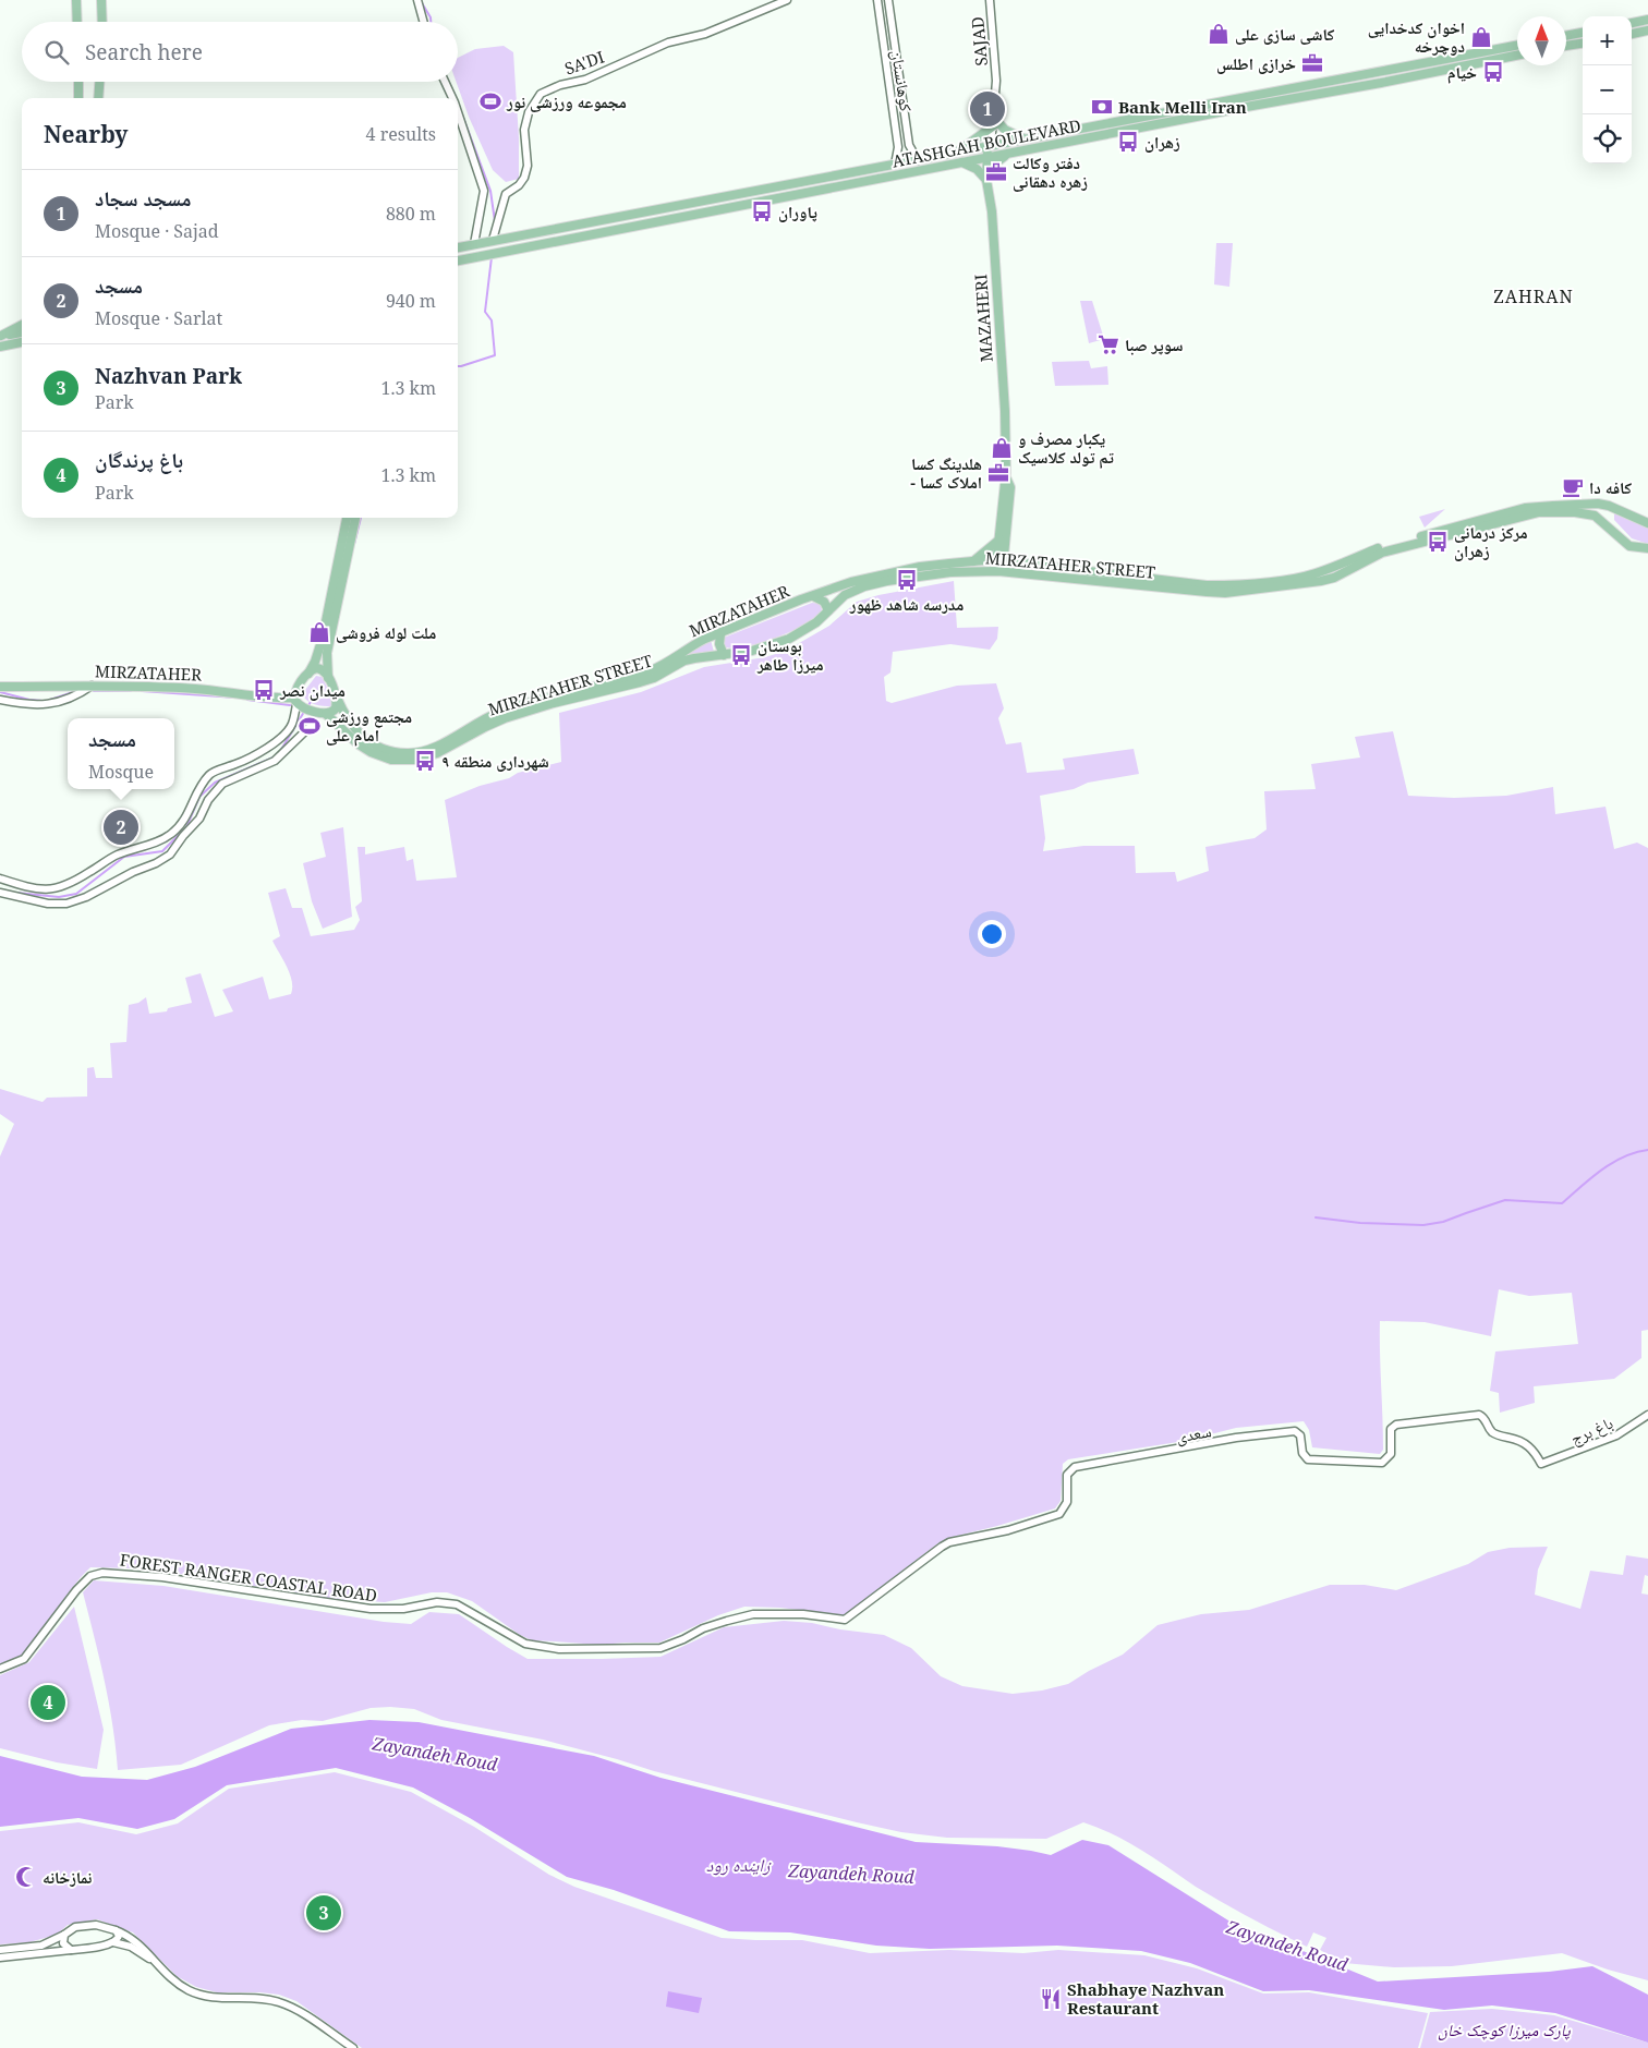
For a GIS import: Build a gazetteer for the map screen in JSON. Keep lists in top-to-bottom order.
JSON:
{
  "streets": {
    "main road": [
      "ATASHGAH BOULEVARD",
      "MAZAHERI",
      "MIRZATAHER STREET",
      "MIRZATAHER"
    ],
    "street": [
      "SAJAD",
      "SA'DI",
      "کوهانستان",
      "باغ برج",
      "سعدی",
      "FOREST RANGER COASTAL ROAD"
    ]
  },
  "crossings": [
    ["SAJAD", "ATASHGAH BOULEVARD"],
    ["SAJAD", "MAZAHERI"],
    ["SA'DI", "ATASHGAH BOULEVARD"],
    ["کوهانستان", "ATASHGAH BOULEVARD"],
    ["ATASHGAH BOULEVARD", "MAZAHERI"],
    ["MAZAHERI", "MIRZATAHER STREET"],
    ["MAZAHERI", "MIRZATAHER"],
    ["MIRZATAHER STREET", "MIRZATAHER"],
    ["باغ برج", "سعدی"],
    ["سعدی", "FOREST RANGER COASTAL ROAD"]
  ],
  "districts": ["ZAHRAN"],
  "water": ["Zayandeh Roud", "زاینده رود"],
  "parks": ["پارک میرزا کوچک خان"],
  "places": {
    "shop": [
      "کاشی سازی علی",
      "اخوان کدخدایی دوچرخه",
      "یکبار مصرف و تم تولد کلاسیک",
      "ملت لوله فروشی"
    ],
    "office": ["خرازی اطلس", "دفتر وکالت زهره دهقانی", "هلدینگ کسا - املاک کسا"],
    "bus stop": [
      "خیام",
      "زهران",
      "پاوران",
      "مرکز درمانی زهران",
      "مدرسه شاهد ظهور",
      "بوستان میرزا طاهر",
      "میدان نصر",
      "شهرداری منطقه ۹"
    ],
    "sports": ["مجموعه ورزشی نور", "مجتمع ورزشی امام علی"],
    "bank": ["Bank Melli Iran"],
    "supermarket": ["سوپر صبا"],
    "cafe": ["کافه دا"],
    "mosque": ["نمازخانه"],
    "restaurant": ["Shabhaye Nazhvan Restaurant"]
  },
  "north": "top",
  "page": {
    "map_buttons": ["+", "−"],
    "search": "Search here",
    "pins": [
      "1",
      "2",
      "4",
      "3"
    ],
    "heading": ["Nearby", "4 results"],
    "list": [
      {
        "mark": "1",
        "name": "مسجد سجاد",
        "note": "Mosque · Sajad",
        "value": "880 m"
      },
      {
        "mark": "2",
        "name": "مسجد",
        "note": "Mosque · Sarlat",
        "value": "940 m"
      },
      {
        "mark": "3",
        "name": "Nazhvan Park",
        "note": "Park",
        "value": "1.3 km"
      },
      {
        "mark": "4",
        "name": "باغ پرندگان",
        "note": "Park",
        "value": "1.3 km"
      }
    ],
    "popup": ["مسجد", "Mosque"]
  }
}
